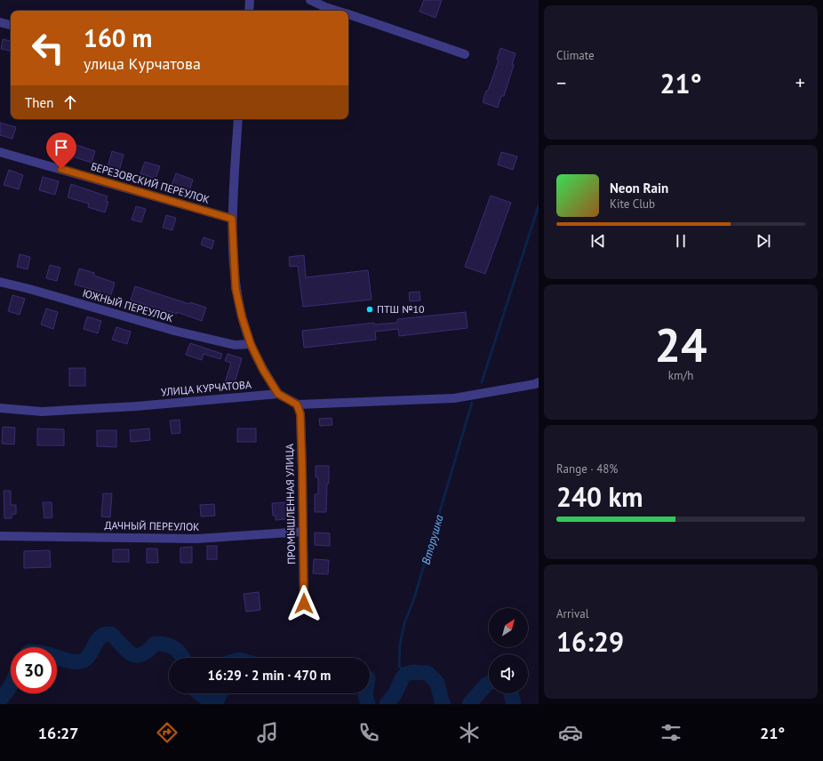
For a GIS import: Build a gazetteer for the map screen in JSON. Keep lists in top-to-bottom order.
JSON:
{
  "streets": {
    "street": [
      "БЕРЕЗОВСКИЙ ПЕРЕУЛОК",
      "ЮЖНЫЙ ПЕРЕУЛОК",
      "УЛИЦА КУРЧАТОВА",
      "ПРОМЫШЛЕННАЯ УЛИЦА",
      "ДАЧНЫЙ ПЕРЕУЛОК"
    ]
  },
  "crossings": [
    ["ПРОМЫШЛЕННАЯ УЛИЦА", "ДАЧНЫЙ ПЕРЕУЛОК"]
  ],
  "water": ["Вторушка"],
  "places": ["ПТШ №10"],
  "north": "top right",
  "page": {
    "tile": [
      "Climate",
      ["24", "km/h"],
      ["Range · 48%", "240 km"],
      ["Arrival", "16:29"]
    ],
    "turn": ["160 m", "улица Курчатова"],
    "heat": ["−", "21°", "+"],
    "then": "Then",
    "song": ["Neon Rain", "Kite Club"],
    "limit": "30",
    "trip": "16:29 · 2 min · 470 m",
    "tabs": ["16:27", "21°"]
  }
}
